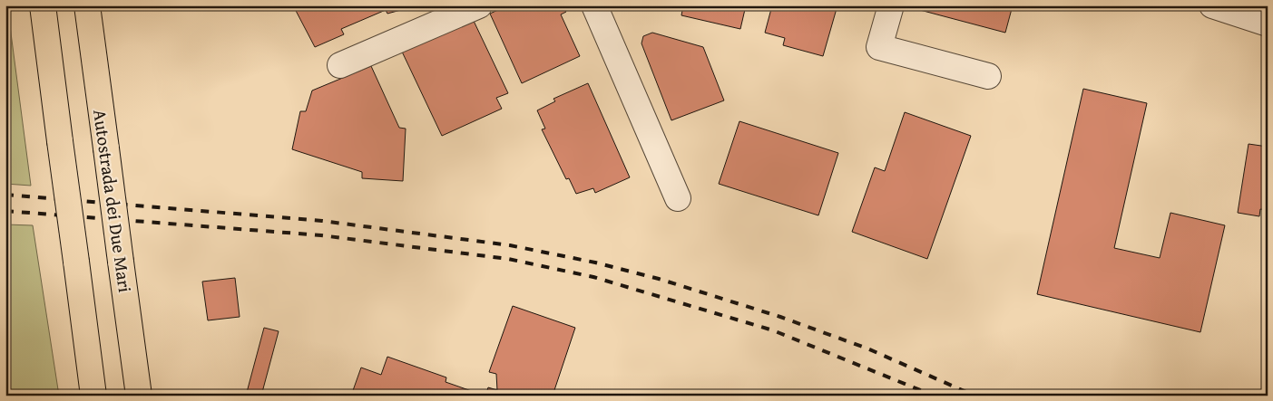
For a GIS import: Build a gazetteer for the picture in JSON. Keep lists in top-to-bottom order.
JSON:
{
  "streets": {
    "highway": ["Autostrada dei Due Mari"]
  }
}
